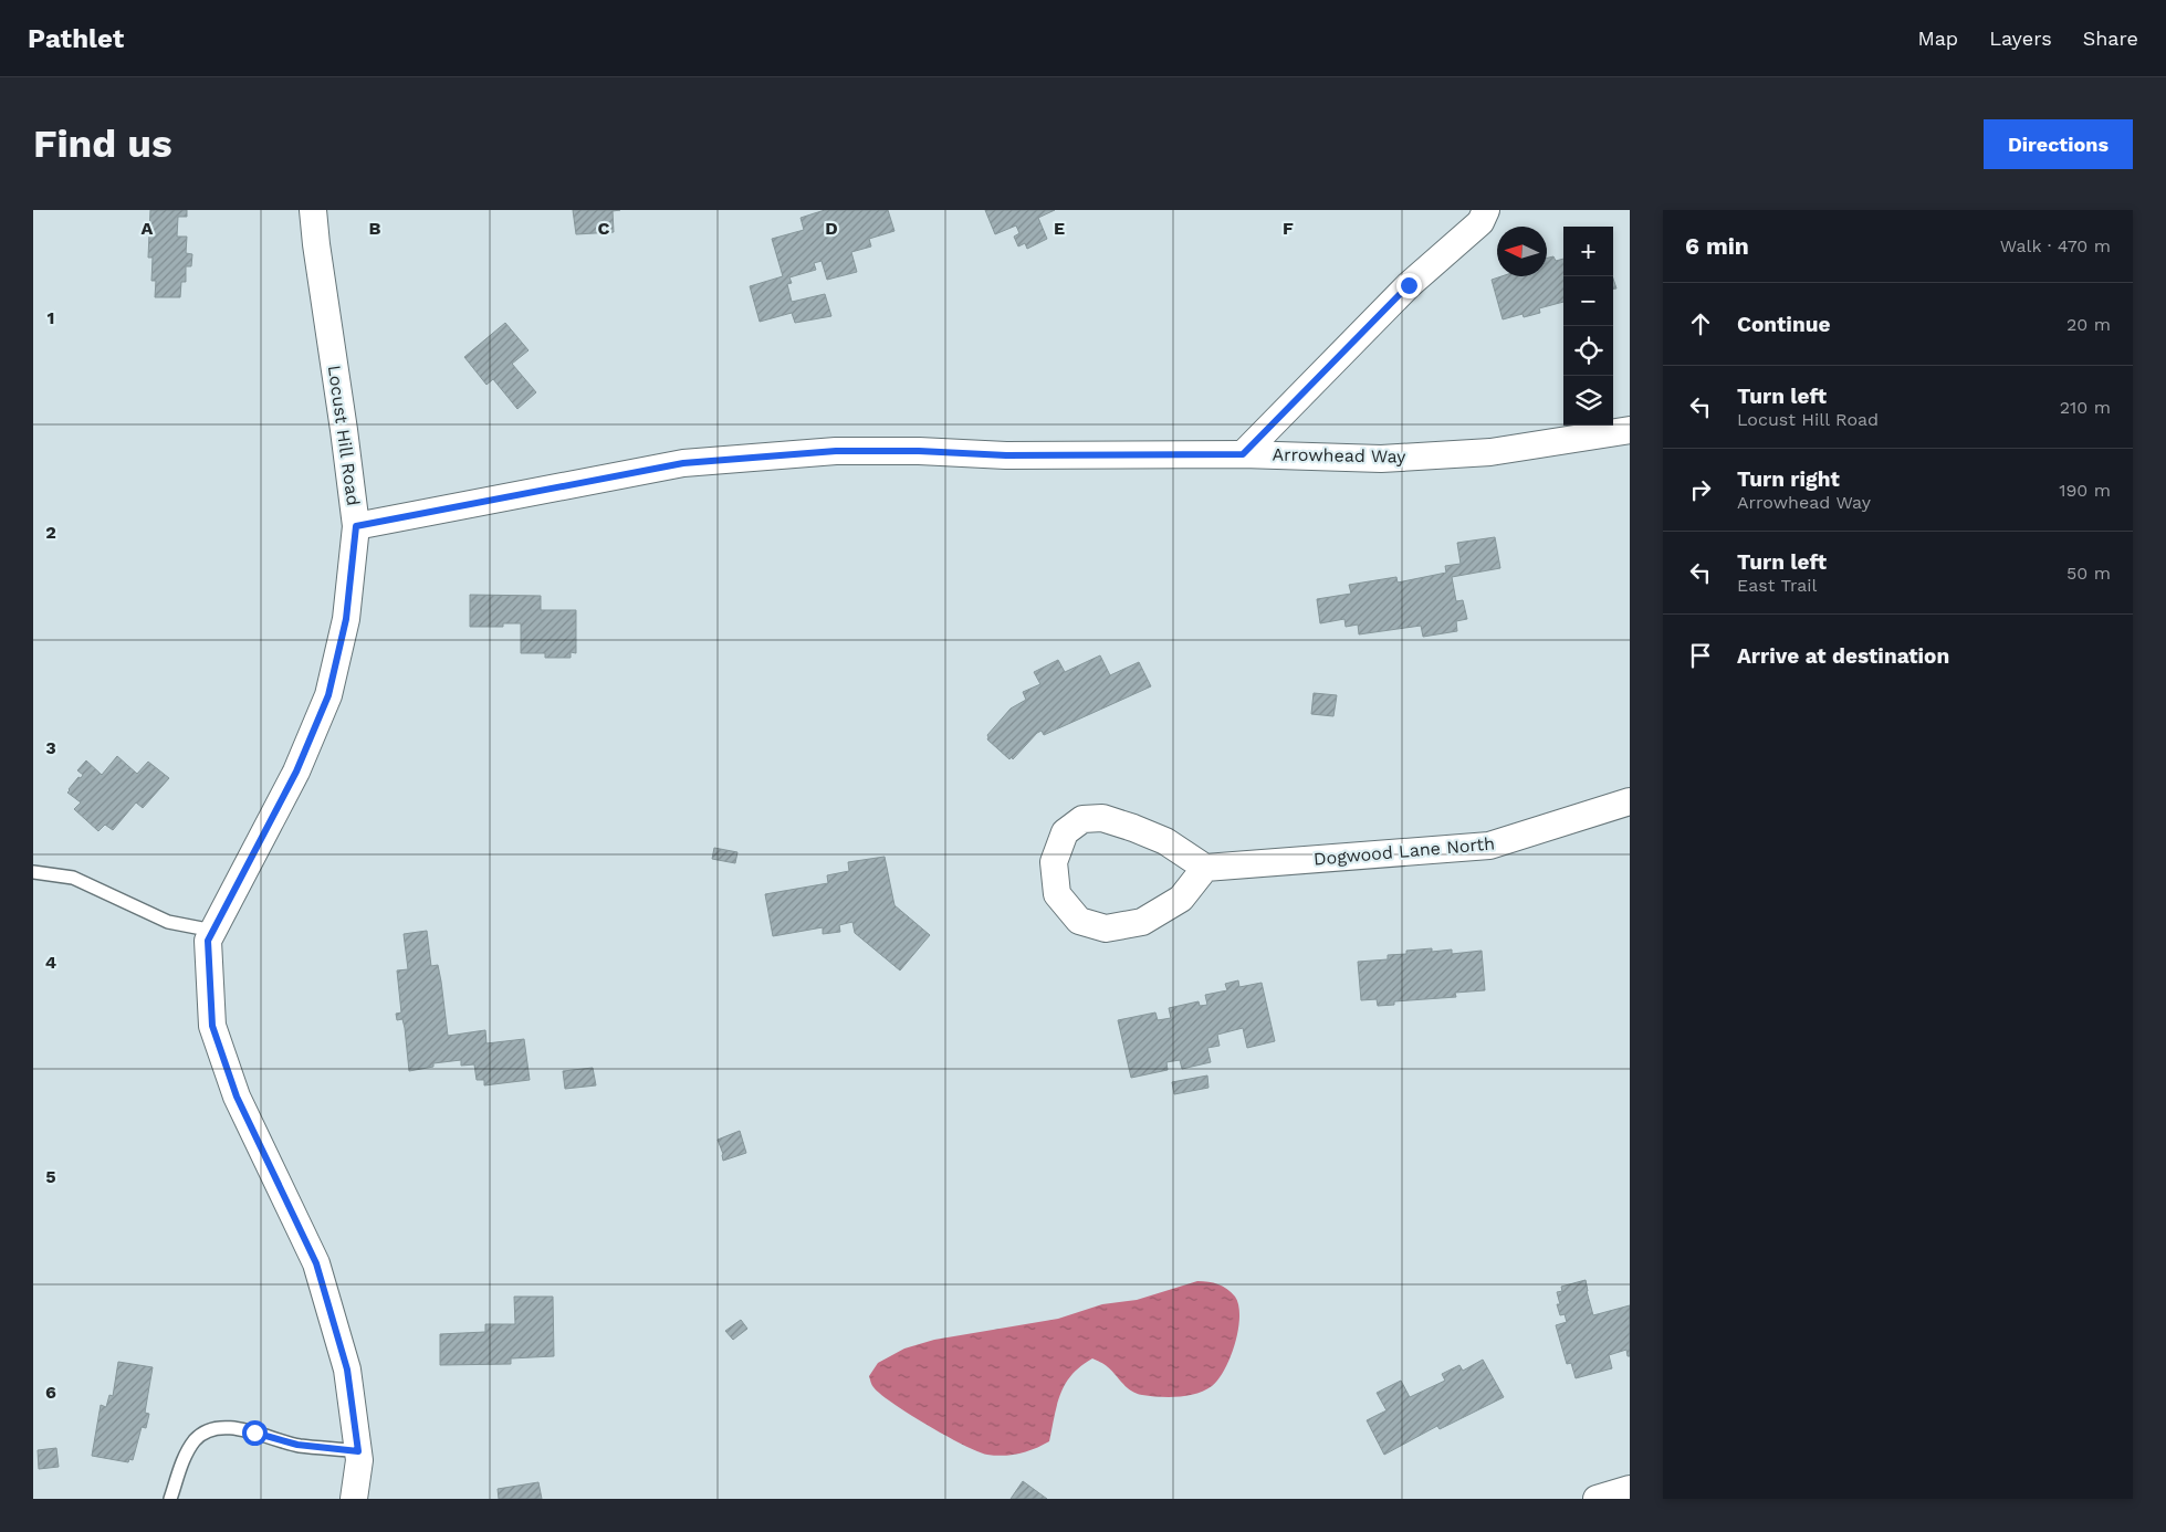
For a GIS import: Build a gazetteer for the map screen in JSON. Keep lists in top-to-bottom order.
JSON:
{
  "streets": {
    "street": ["Locust Hill Road", "Arrowhead Way", "Dogwood Lane North"]
  },
  "crossings": [
    ["Locust Hill Road", "Arrowhead Way"]
  ],
  "north": "left",
  "page": {
    "header": "Pathlet",
    "nav": ["Map", "Layers", "Share"],
    "buttons": "Directions",
    "title": "Find us",
    "heading": ["6 min", "Walk · 470 m"],
    "map_buttons": ["+", "−"],
    "list": [
      ["Continue", "20 m"],
      ["Turn left", "Locust Hill Road", "210 m"],
      ["Turn right", "Arrowhead Way", "190 m"],
      ["Turn left", "East Trail", "50 m"],
      "Arrive at destination"
    ]
  },
  "grid": {
    "columns": [
      "A",
      "B",
      "C",
      "D",
      "E",
      "F"
    ],
    "rows": [
      "1",
      "2",
      "3",
      "4",
      "5",
      "6"
    ]
  }
}
